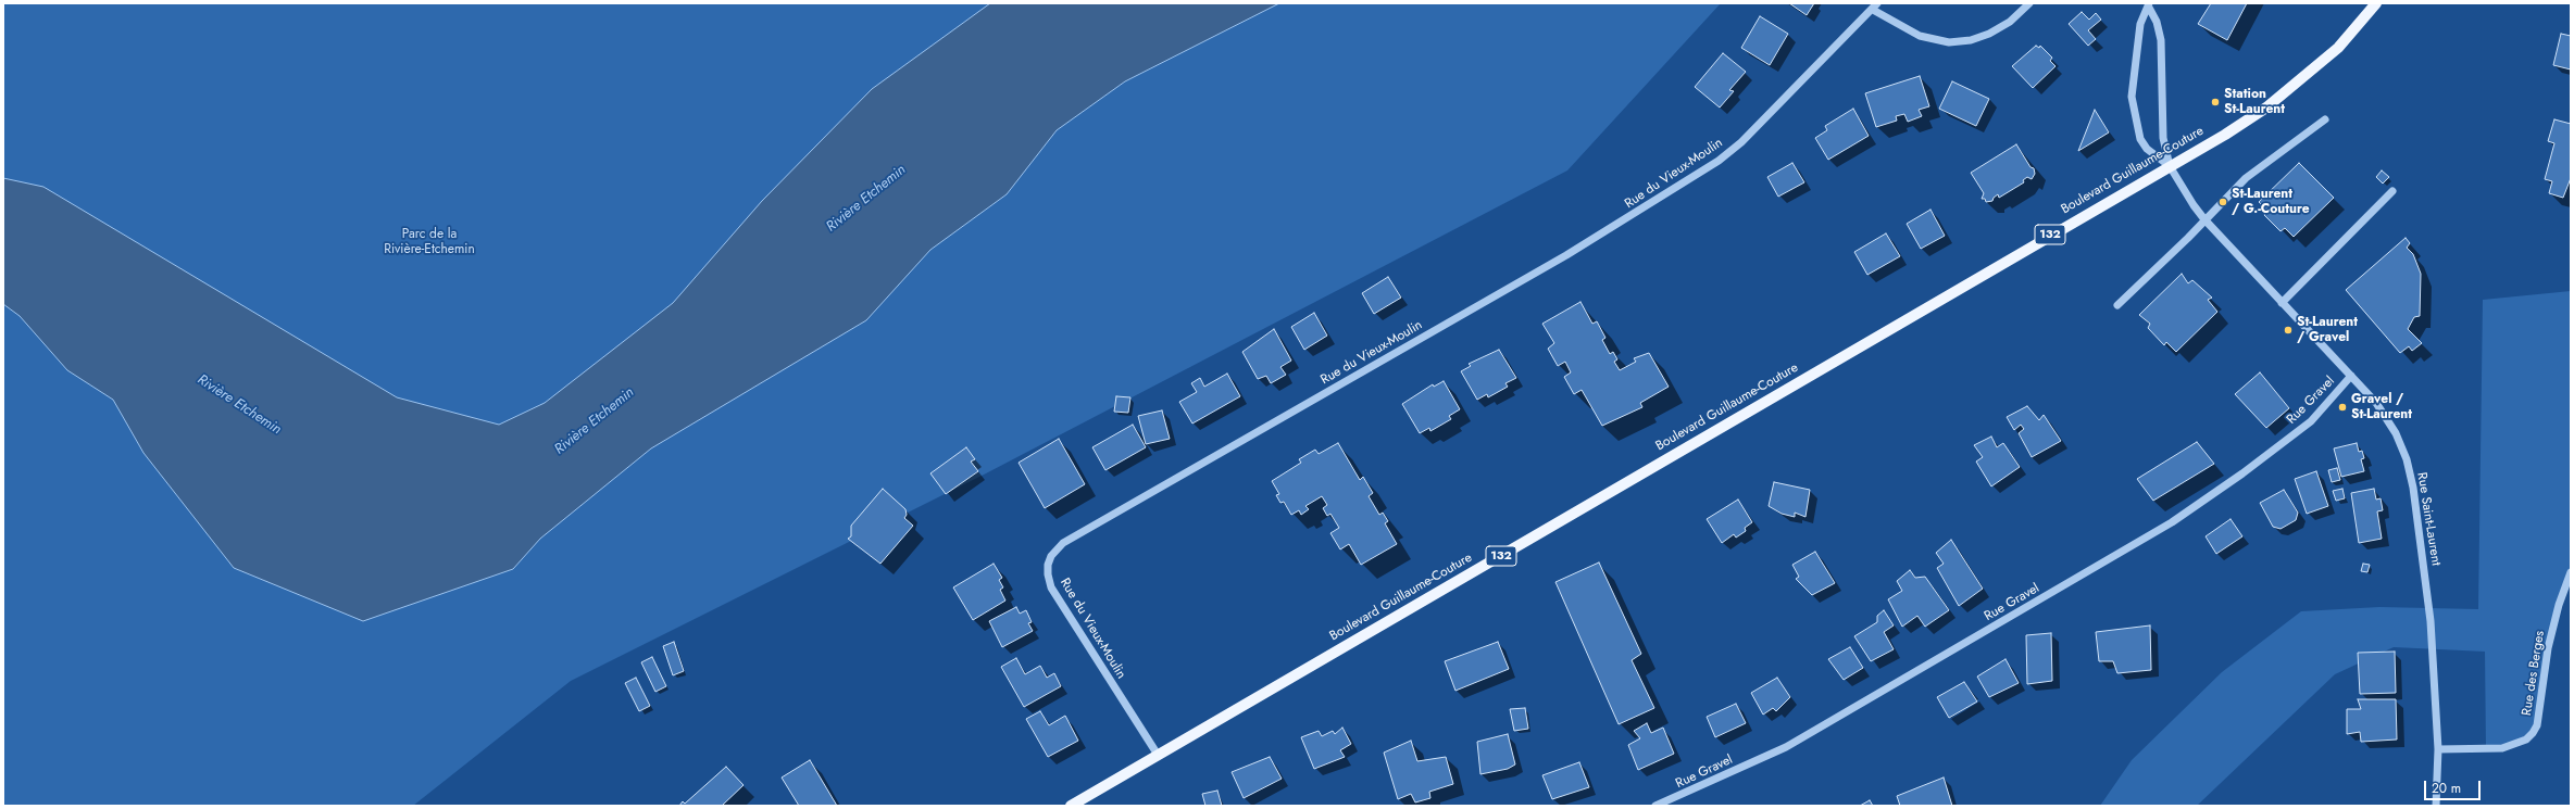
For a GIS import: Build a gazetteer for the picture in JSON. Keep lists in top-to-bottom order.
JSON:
{
  "streets": {
    "main road": ["Boulevard Guillaume-Couture", "132"],
    "street": [
      "Rue du Vieux-Moulin",
      "Rue Gravel",
      "Rue Saint-Laurent",
      "Rue des Berges"
    ]
  },
  "crossings": [
    ["Boulevard Guillaume-Couture", "Rue du Vieux-Moulin"],
    ["Boulevard Guillaume-Couture", "Rue Saint-Laurent"],
    ["Rue Gravel", "Rue Saint-Laurent"],
    ["Rue Saint-Laurent", "Rue des Berges"]
  ],
  "water": ["Rivière Etchemin"],
  "parks": ["Parc de la Rivière-Etchemin"],
  "places": [
    "Station St-Laurent",
    "St-Laurent / G.-Couture",
    "St-Laurent / Gravel",
    "Gravel / St-Laurent"
  ],
  "scale_bar": "20 m"
}
